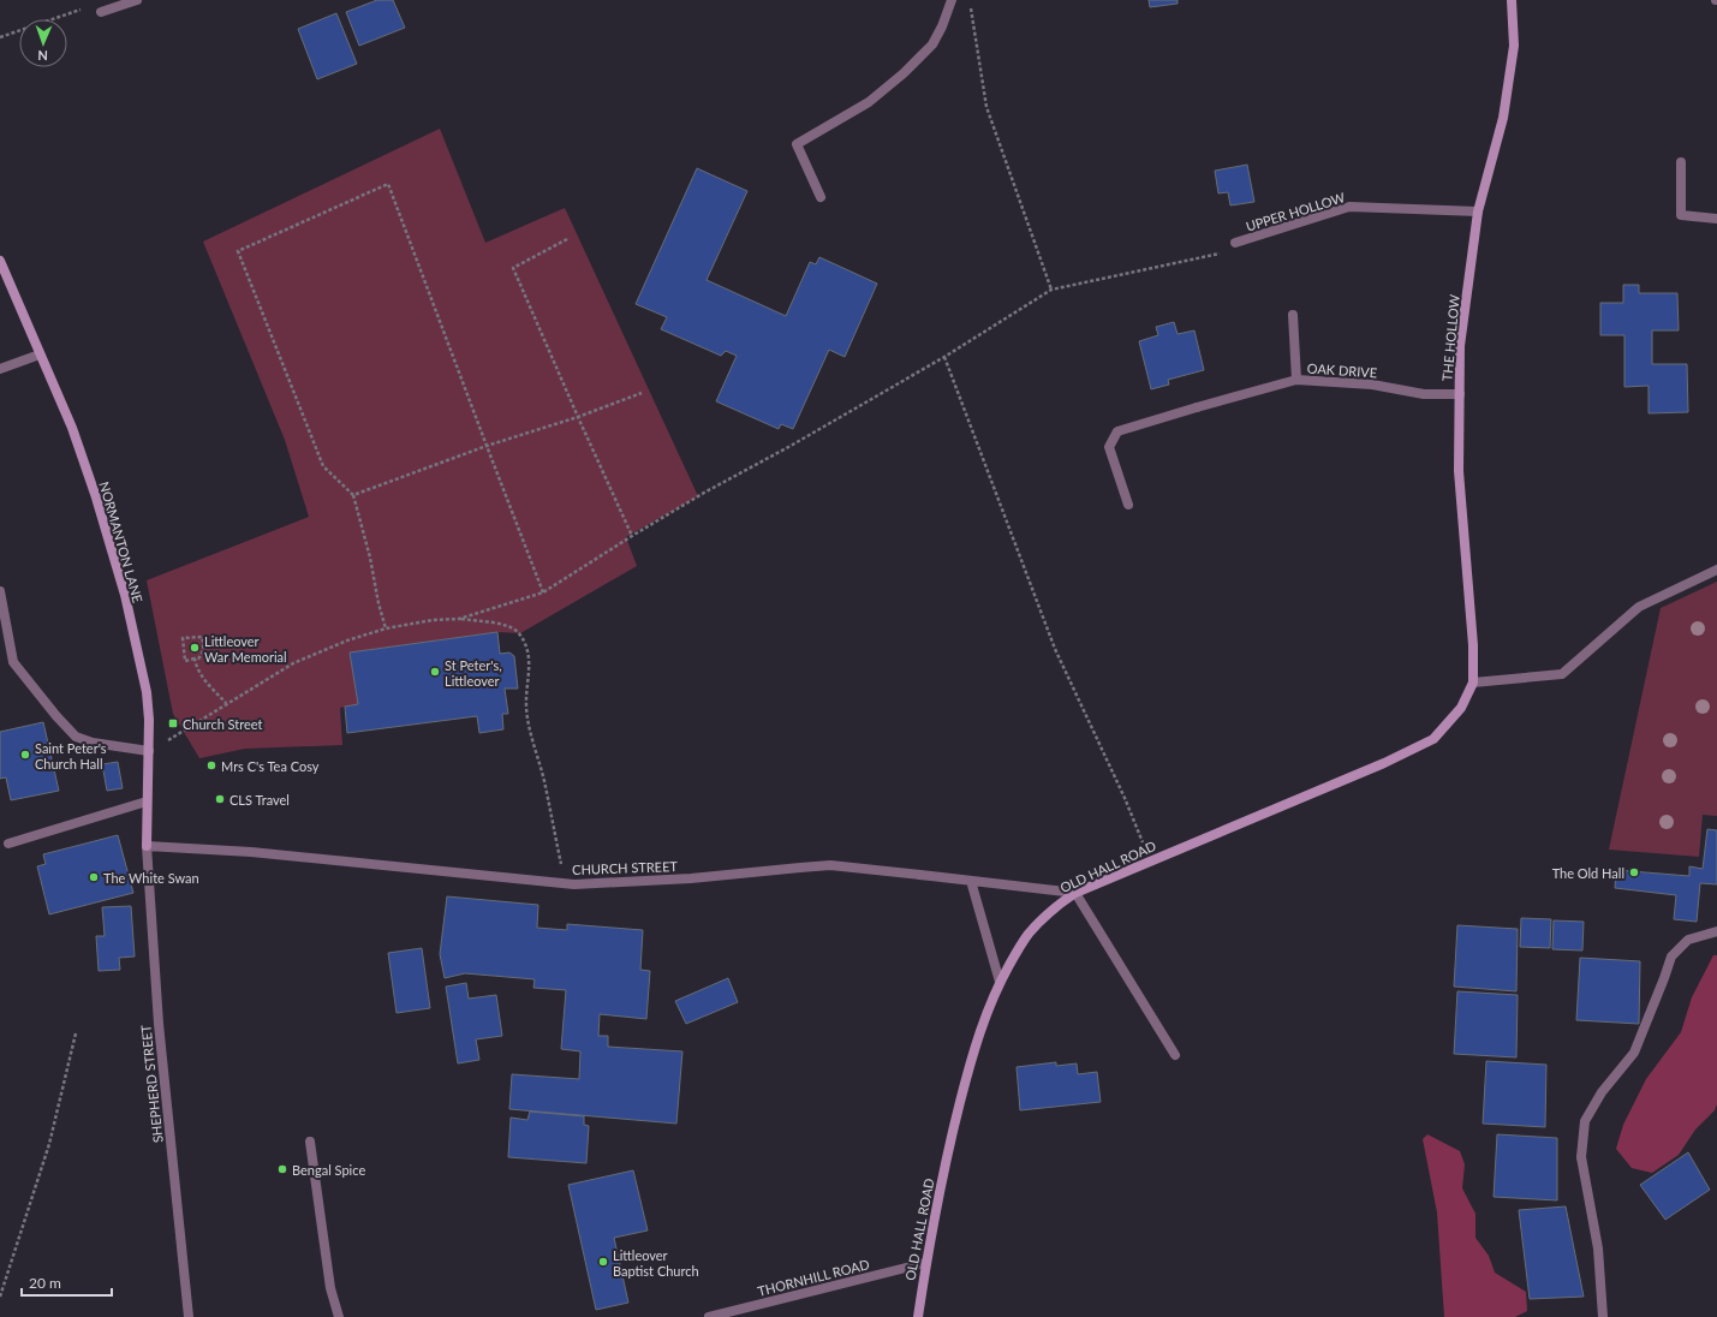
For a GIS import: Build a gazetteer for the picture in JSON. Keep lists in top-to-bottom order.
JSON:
{
  "streets": {
    "street": [
      "UPPER HOLLOW",
      "THE HOLLOW",
      "OAK DRIVE",
      "NORMANTON LANE",
      "OLD HALL ROAD",
      "CHURCH STREET",
      "SHEPHERD STREET",
      "THORNHILL ROAD"
    ]
  },
  "crossings": [
    ["UPPER HOLLOW", "THE HOLLOW"],
    ["THE HOLLOW", "OAK DRIVE"],
    ["THE HOLLOW", "OLD HALL ROAD"],
    ["NORMANTON LANE", "CHURCH STREET"],
    ["NORMANTON LANE", "SHEPHERD STREET"],
    ["OLD HALL ROAD", "CHURCH STREET"],
    ["OLD HALL ROAD", "THORNHILL ROAD"],
    ["CHURCH STREET", "SHEPHERD STREET"]
  ],
  "places": {
    "other": [
      "Littleover War Memorial",
      "St Peter's, Littleover",
      "Saint Peter's Church Hall",
      "Mrs C's Tea Cosy",
      "CLS Travel",
      "The Old Hall",
      "The White Swan",
      "Bengal Spice",
      "Littleover Baptist Church"
    ],
    "transit": ["Church Street"]
  },
  "scale_bar": "20 m",
  "north": "bottom"
}
